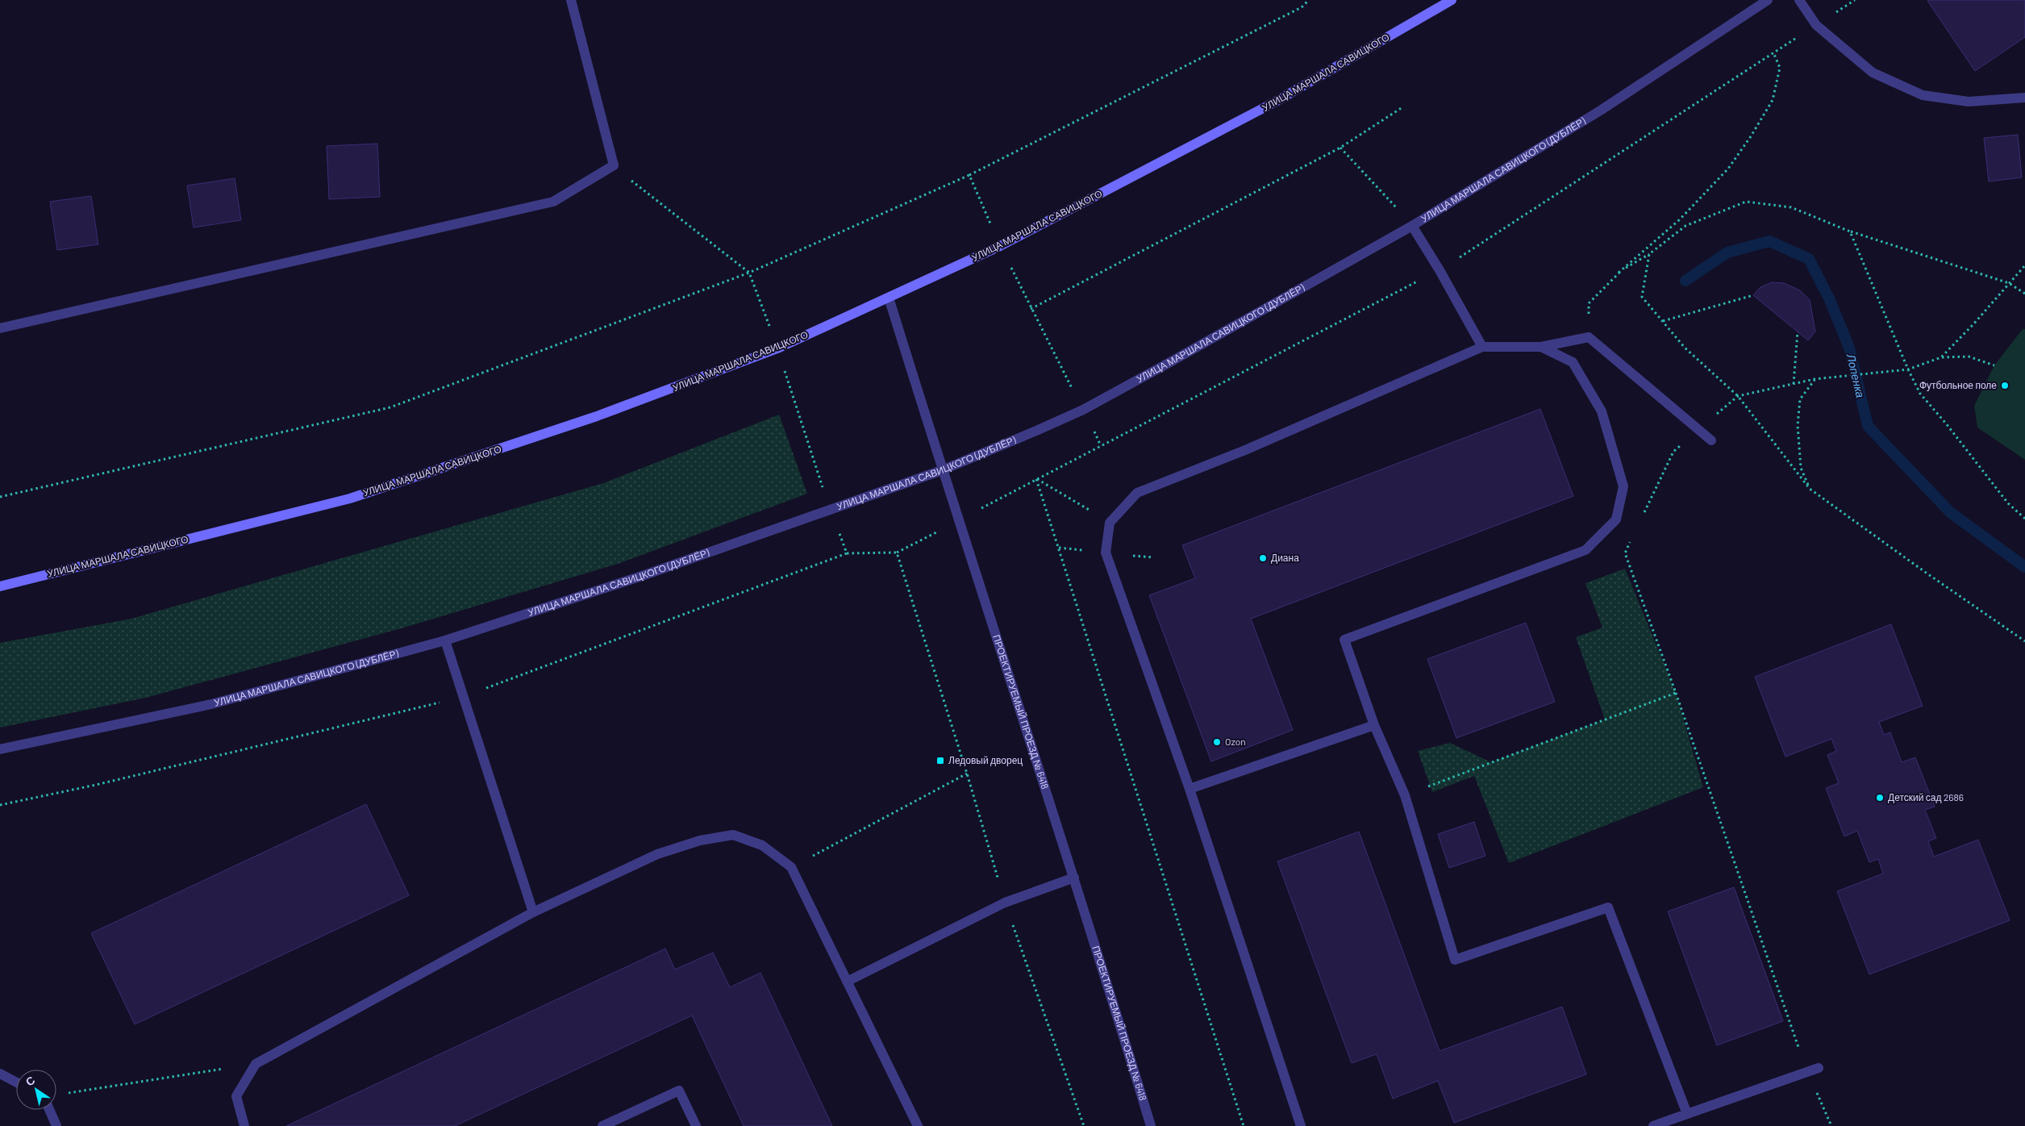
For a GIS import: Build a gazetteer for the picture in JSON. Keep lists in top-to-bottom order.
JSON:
{
  "streets": {
    "street": ["УЛИЦА МАРШАЛА САВИЦКОГО", "УЛИЦА МАРШАЛА САВИЦКОГО (ДУБЛЁР)", "ПРОЕКТИРУЕМЫЙ ПРОЕЗД № 6418"]
  },
  "crossings": [
    ["УЛИЦА МАРШАЛА САВИЦКОГО", "ПРОЕКТИРУЕМЫЙ ПРОЕЗД № 6418"],
    ["УЛИЦА МАРШАЛА САВИЦКОГО (ДУБЛЁР)", "ПРОЕКТИРУЕМЫЙ ПРОЕЗД № 6418"]
  ],
  "water": ["Лопенка"],
  "places": {
    "other": [
      "Футбольное поле",
      "Диана",
      "Ozon",
      "Детский сад 2686"
    ],
    "transit": ["Ледовый дворец"]
  },
  "north": "top left"
}
